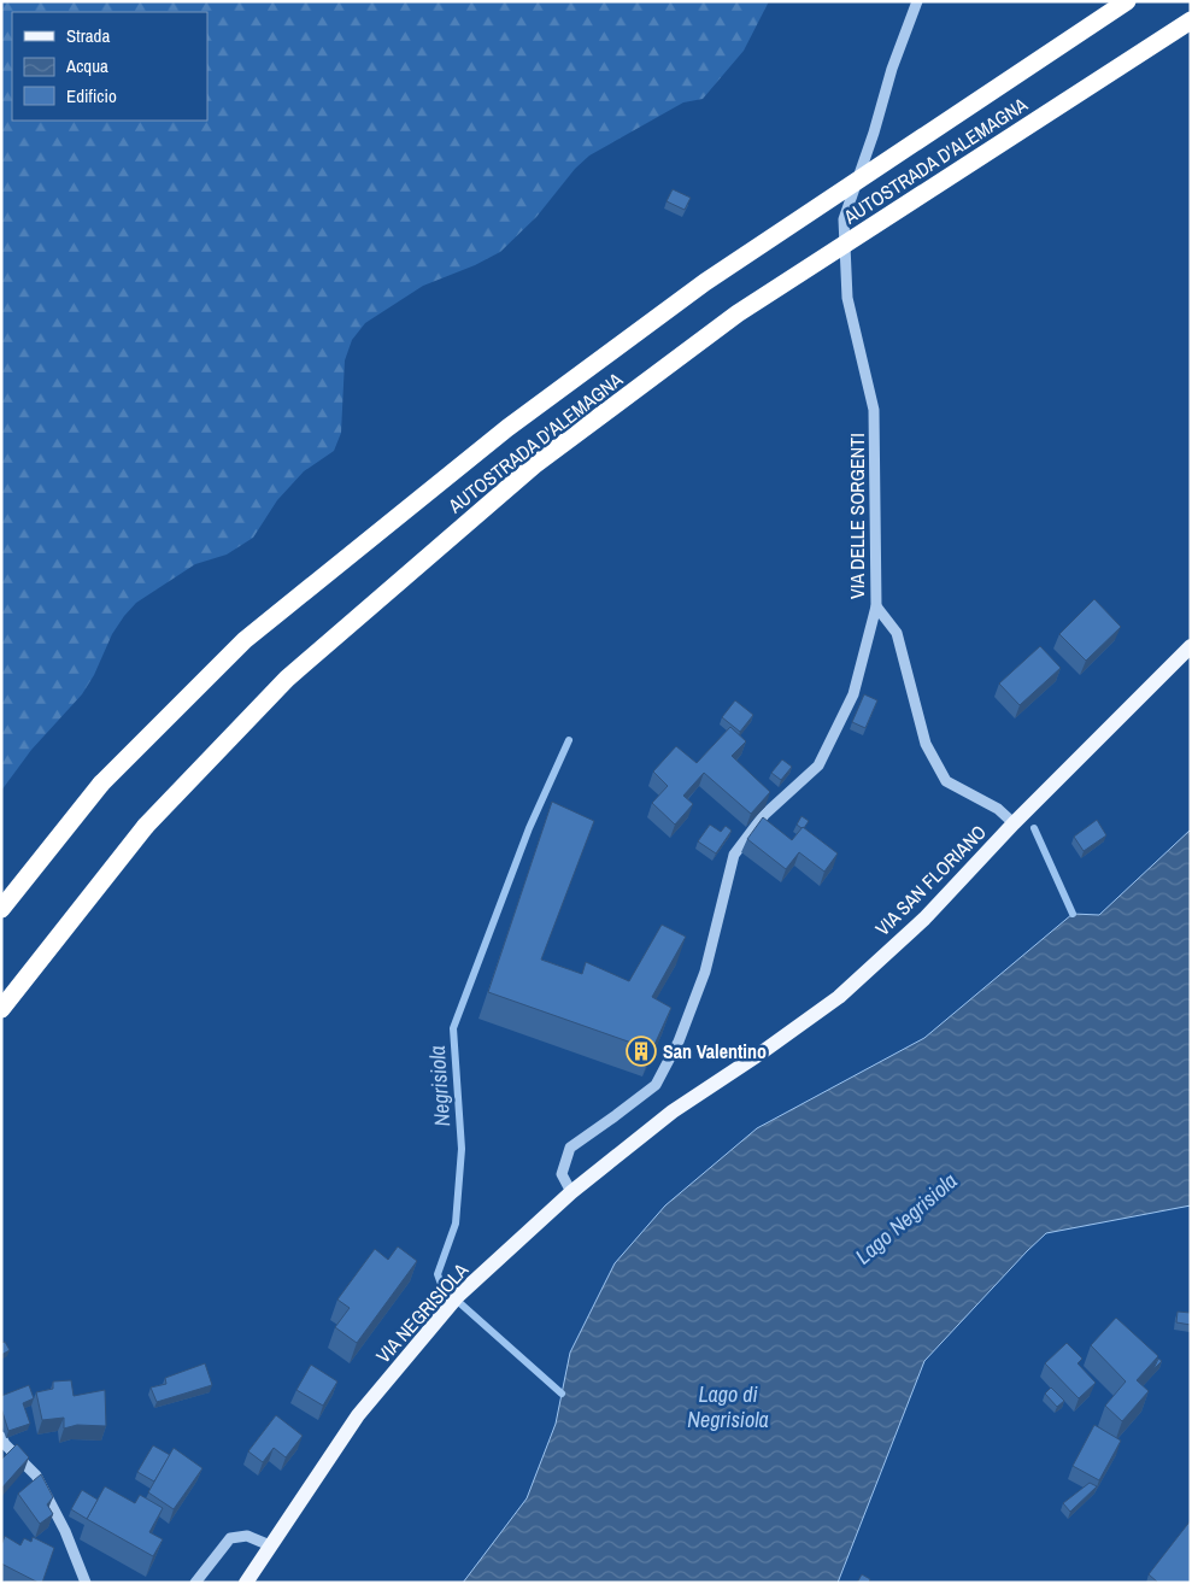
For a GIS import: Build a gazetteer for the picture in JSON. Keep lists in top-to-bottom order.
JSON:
{
  "streets": {
    "highway": ["AUTOSTRADA D'ALEMAGNA"],
    "main road": ["VIA SAN FLORIANO", "VIA NEGRISIOLA"],
    "street": ["VIA DELLE SORGENTI"]
  },
  "crossings": [
    ["VIA DELLE SORGENTI", "VIA NEGRISIOLA"],
    ["VIA SAN FLORIANO", "VIA NEGRISIOLA"]
  ],
  "water": ["Negrisiola", "Lago Negrisiola", "Lago di Negrisiola"],
  "places": {
    "building": ["San Valentino"]
  },
  "legend": ["Strada", "Acqua", "Edificio"]
}
